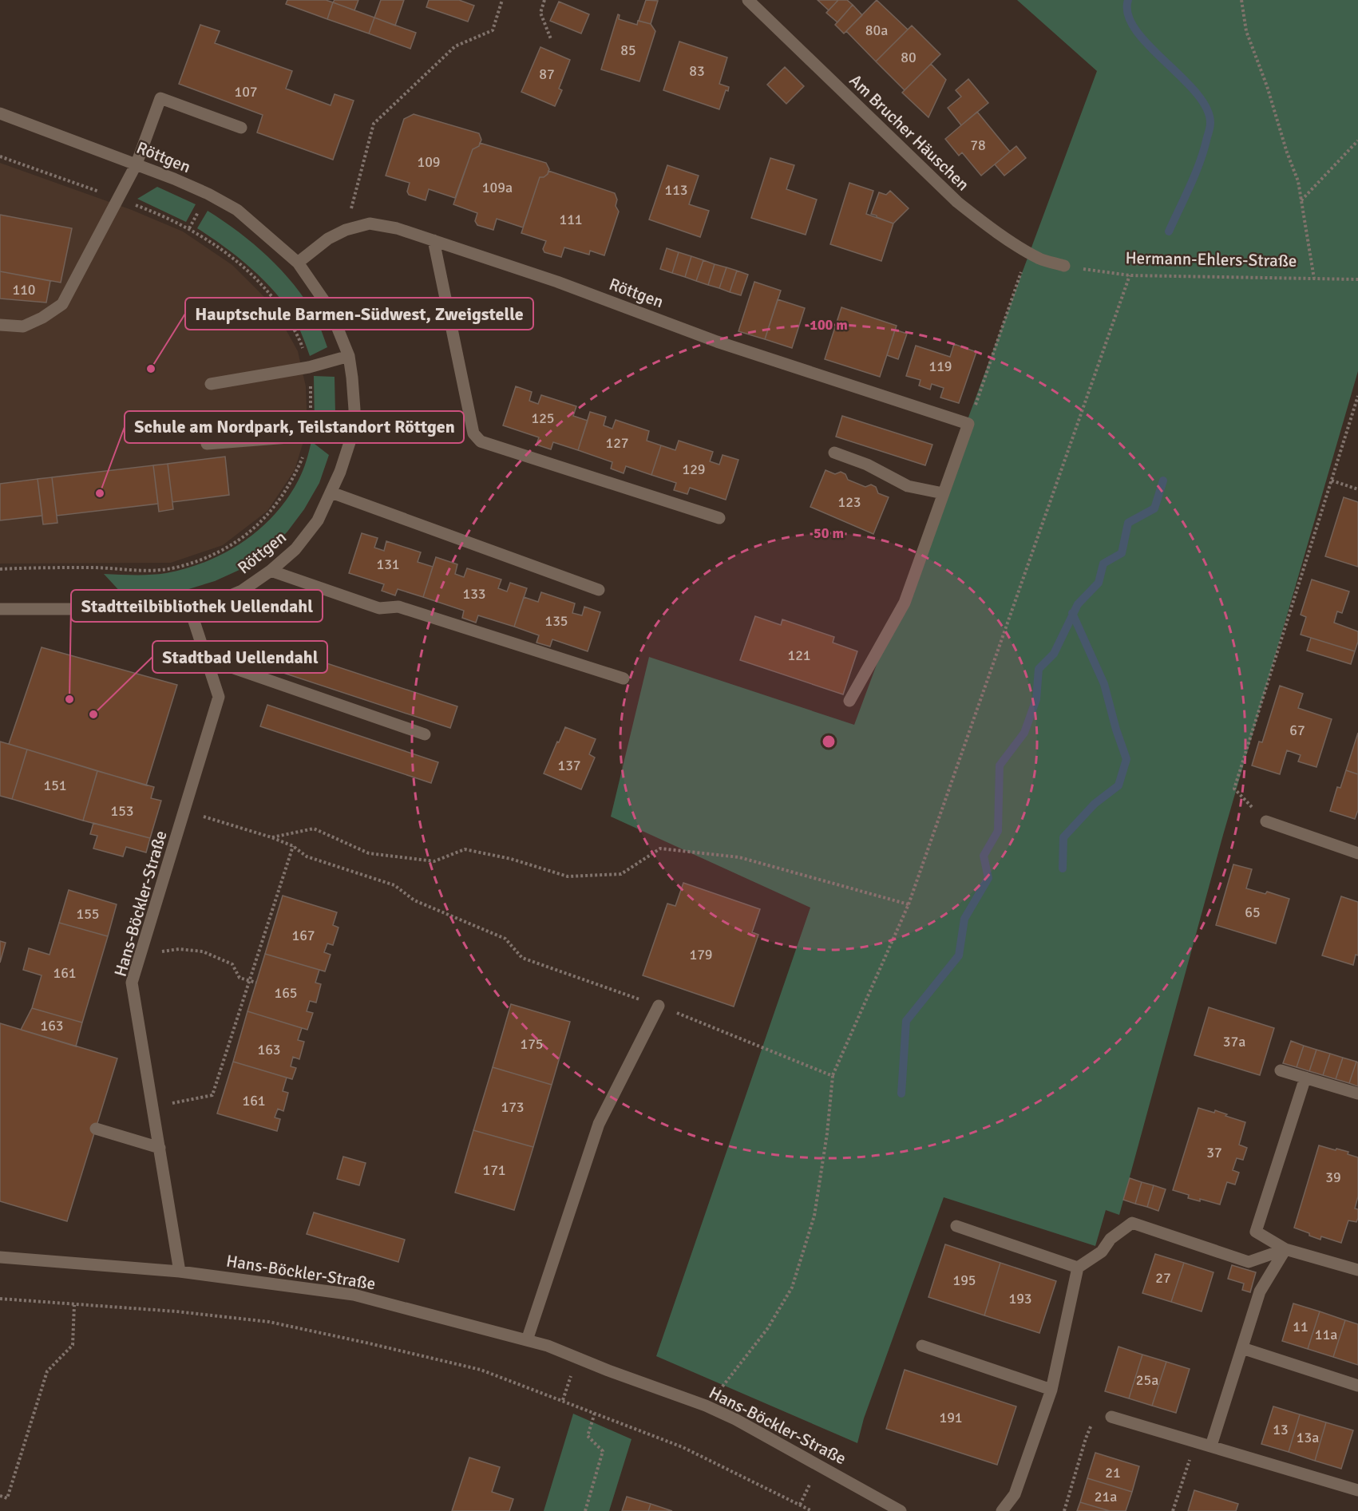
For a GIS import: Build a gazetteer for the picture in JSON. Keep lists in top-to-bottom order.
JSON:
{
  "streets": {
    "street": ["Am Brucher Häuschen", "Röttgen", "Hans-Böckler-Straße"],
    "path": ["Hermann-Ehlers-Straße"]
  },
  "crossings": [
    ["Am Brucher Häuschen", "Hermann-Ehlers-Straße"],
    ["Röttgen", "Hans-Böckler-Straße"]
  ],
  "places": [
    "Hauptschule Barmen-Südwest, Zweigstelle",
    "Schule am Nordpark, Teilstandort Röttgen",
    "Stadtteilbibliothek Uellendahl",
    "Stadtbad Uellendahl"
  ],
  "house_numbers": [
    "80a",
    "85",
    "80",
    "83",
    "87",
    "107",
    "78",
    "109",
    "109a",
    "113",
    "111",
    "110",
    "119",
    "125",
    "127",
    "129",
    "123",
    "131",
    "133",
    "135",
    "121",
    "67",
    "137",
    "151",
    "153",
    "65",
    "155",
    "167",
    "179",
    "161",
    "165",
    "163",
    "37a",
    "175",
    "163",
    "161",
    "173",
    "37",
    "171",
    "39",
    "27",
    "195",
    "193",
    "11",
    "11a",
    "25a",
    "191",
    "13",
    "13a",
    "21",
    "21a"
  ],
  "rings": ["100 m", "50 m"]
}
